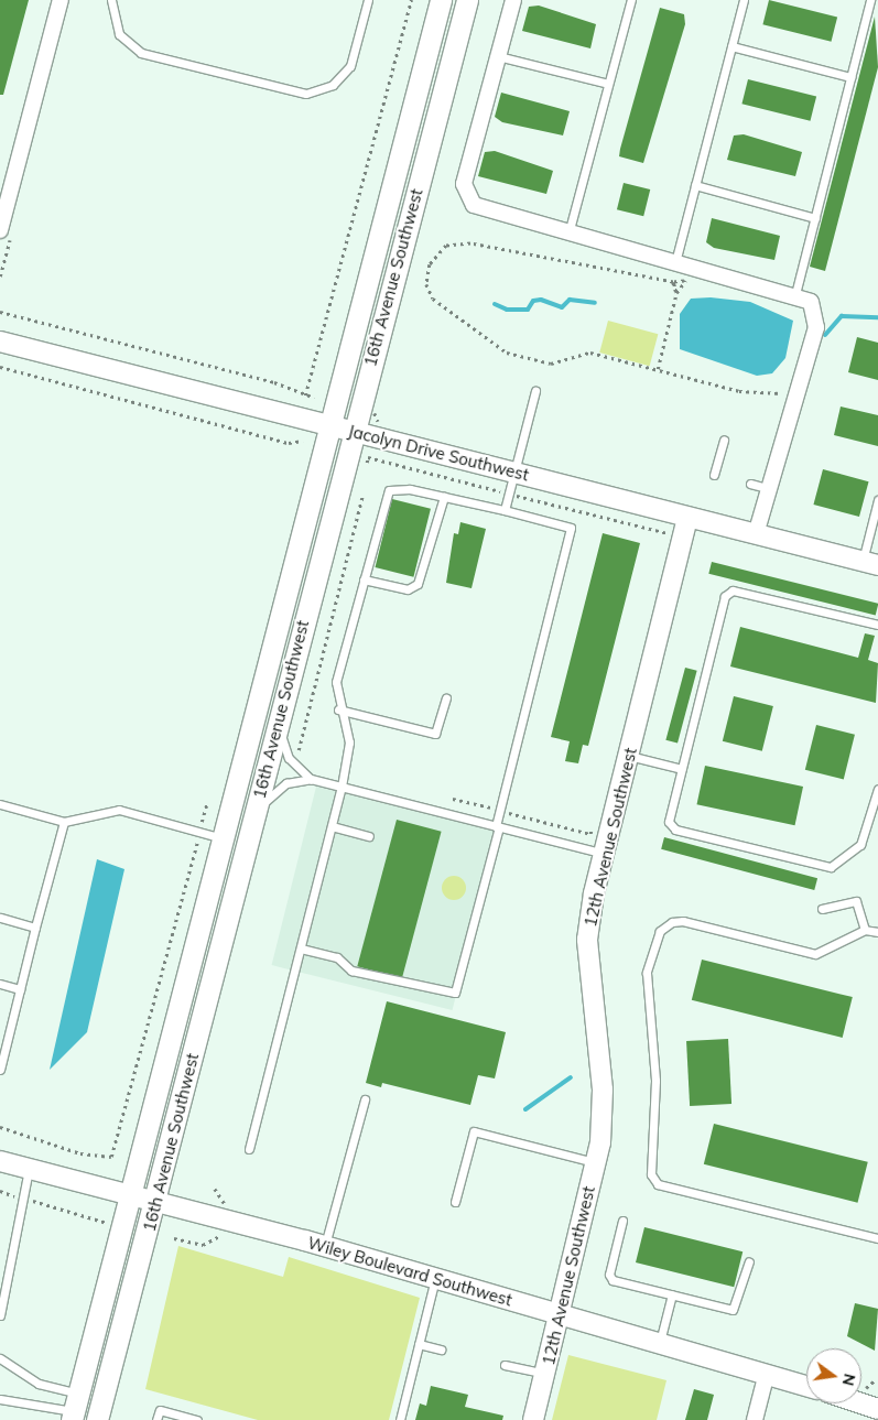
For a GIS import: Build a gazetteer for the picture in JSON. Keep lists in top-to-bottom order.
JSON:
{
  "streets": {
    "main road": ["16th Avenue Southwest"],
    "street": ["Jacolyn Drive Southwest", "12th Avenue Southwest", "Wiley Boulevard Southwest"]
  },
  "crossings": [
    ["16th Avenue Southwest", "Jacolyn Drive Southwest"],
    ["16th Avenue Southwest", "Wiley Boulevard Southwest"],
    ["Jacolyn Drive Southwest", "12th Avenue Southwest"],
    ["12th Avenue Southwest", "Wiley Boulevard Southwest"]
  ],
  "north": "right"
}
